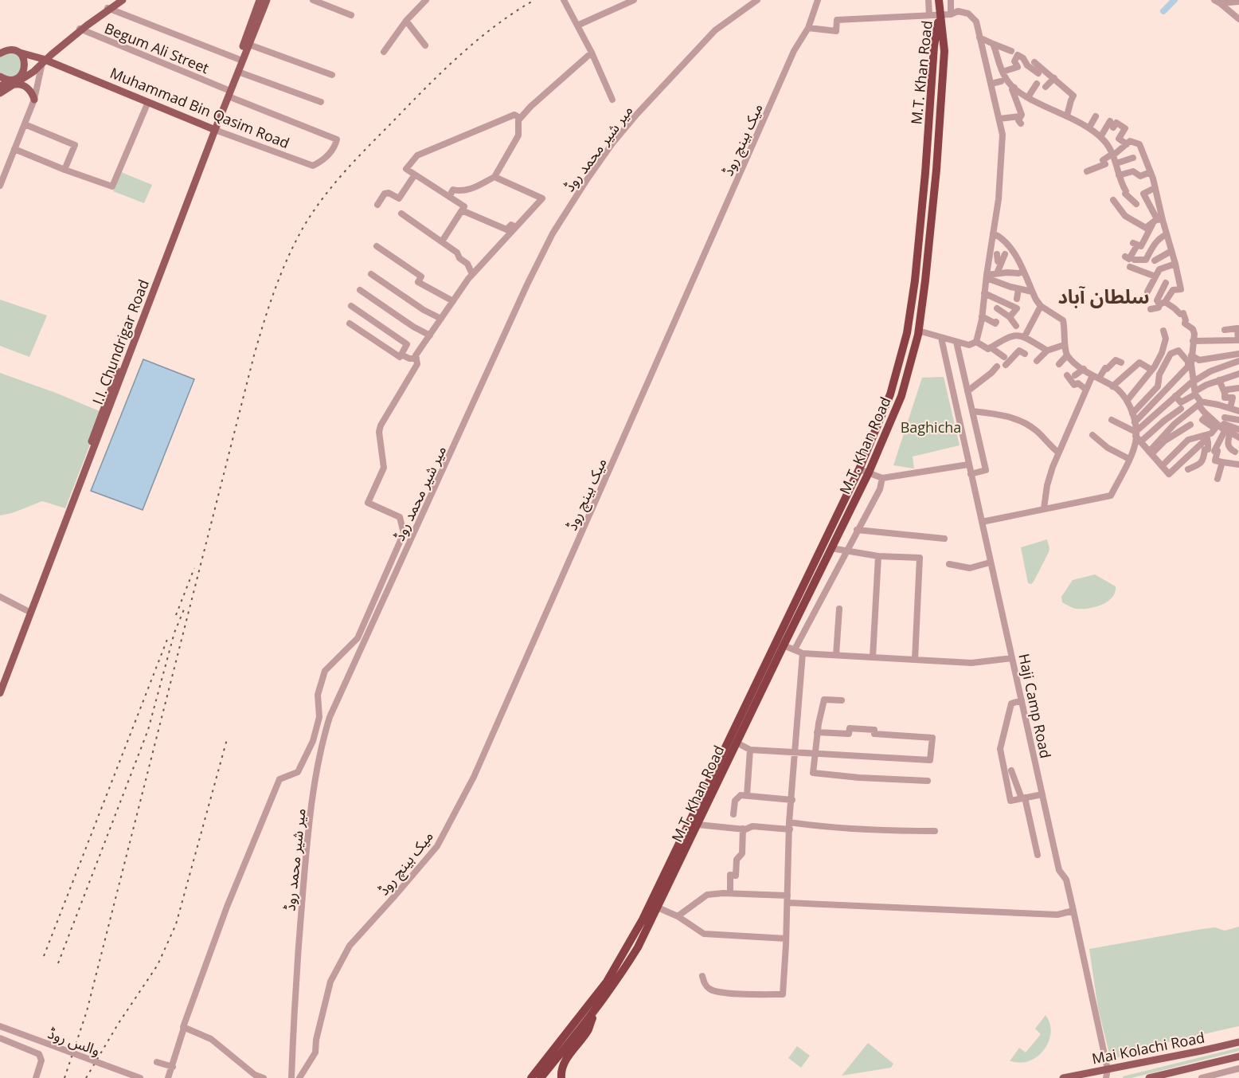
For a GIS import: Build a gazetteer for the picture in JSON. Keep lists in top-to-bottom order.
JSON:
{
  "streets": {
    "highway": ["M.T. Khan Road"],
    "main road": ["Muhammad Bin Qasim Road", "I.I. Chundrigar Road", "Mai Kolachi Road"],
    "street": [
      "Begum Ali Street",
      "میک ہینچ روڈ",
      "میر شیر محمد روڈ",
      "Haji Camp Road",
      "والس روڈ"
    ]
  },
  "crossings": [
    ["Begum Ali Street", "Muhammad Bin Qasim Road"],
    ["Begum Ali Street", "I.I. Chundrigar Road"],
    ["Muhammad Bin Qasim Road", "I.I. Chundrigar Road"],
    ["Haji Camp Road", "Mai Kolachi Road"]
  ],
  "districts": ["سلطان آباد"],
  "parks": ["Baghicha"]
}
